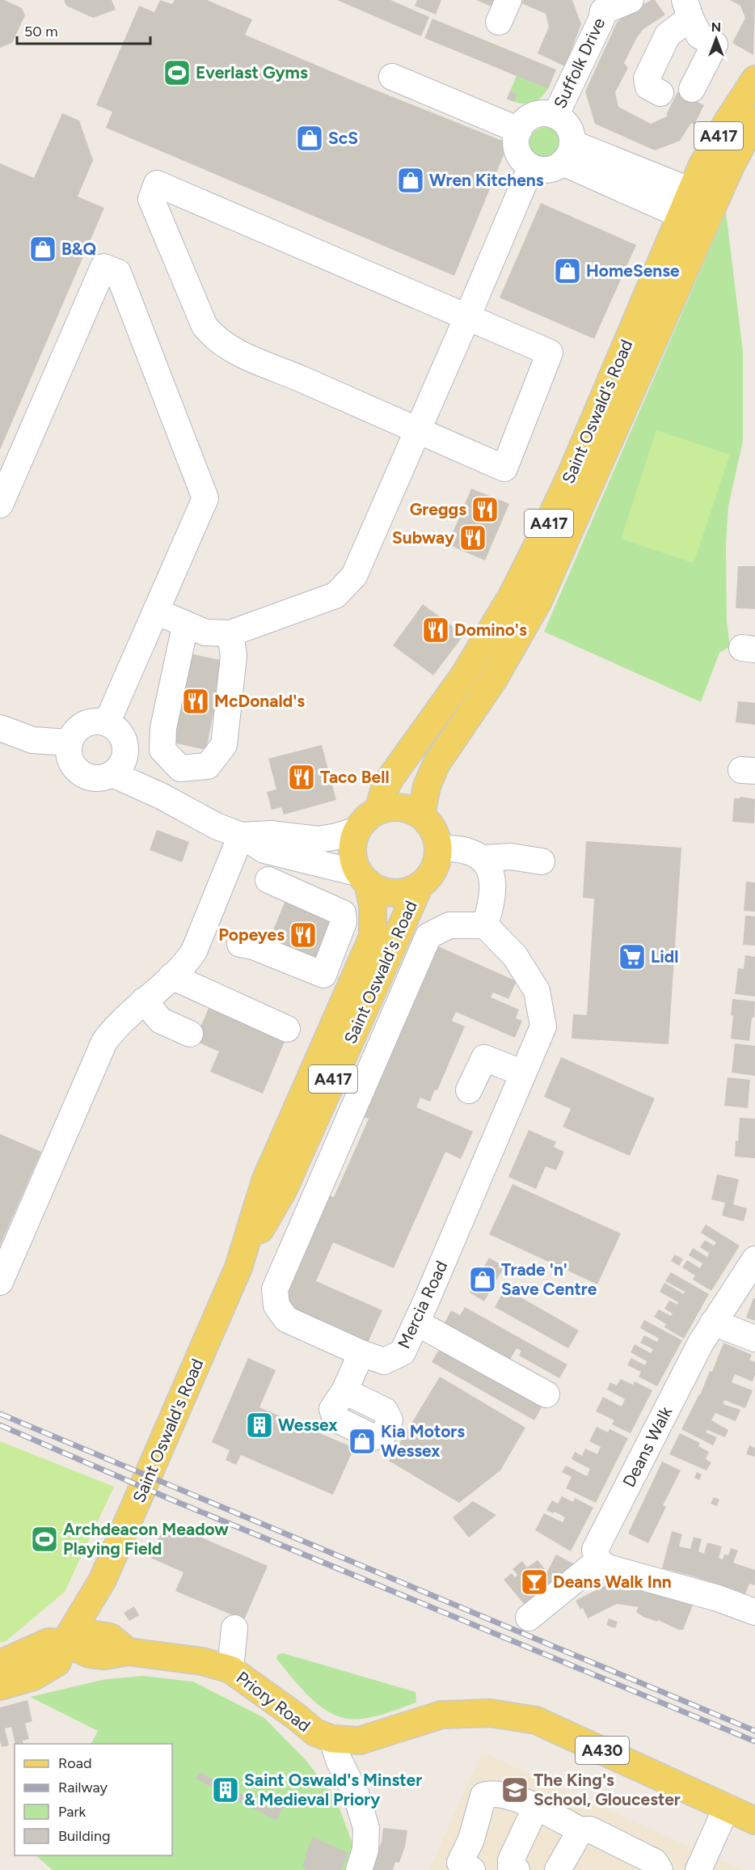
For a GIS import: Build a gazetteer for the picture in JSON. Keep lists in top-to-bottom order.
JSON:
{
  "streets": {
    "main road": [
      "A417",
      "Saint Oswald's Road",
      "Priory Road",
      "A430"
    ],
    "street": ["Suffolk Drive", "Mercia Road", "Deans Walk"]
  },
  "crossings": [
    ["A417", "Saint Oswald's Road"],
    ["Saint Oswald's Road", "Priory Road"],
    ["Priory Road", "A430"]
  ],
  "places": {
    "sports": ["Everlast Gyms", "Archdeacon Meadow Playing Field"],
    "shop": [
      "ScS",
      "Wren Kitchens",
      "B&Q",
      "HomeSense",
      "Trade 'n' Save Centre",
      "Kia Motors Wessex"
    ],
    "restaurant": [
      "Greggs",
      "Subway",
      "Domino's",
      "McDonald's",
      "Taco Bell",
      "Popeyes"
    ],
    "supermarket": ["Lidl"],
    "building": ["Wessex", "Saint Oswald's Minster & Medieval Priory"],
    "bar": ["Deans Walk Inn"],
    "school or university": ["The King's School, Gloucester"]
  },
  "legend": [
    "Road",
    "Railway",
    "Park",
    "Building"
  ],
  "scale_bar": "50 m",
  "north": "top"
}
